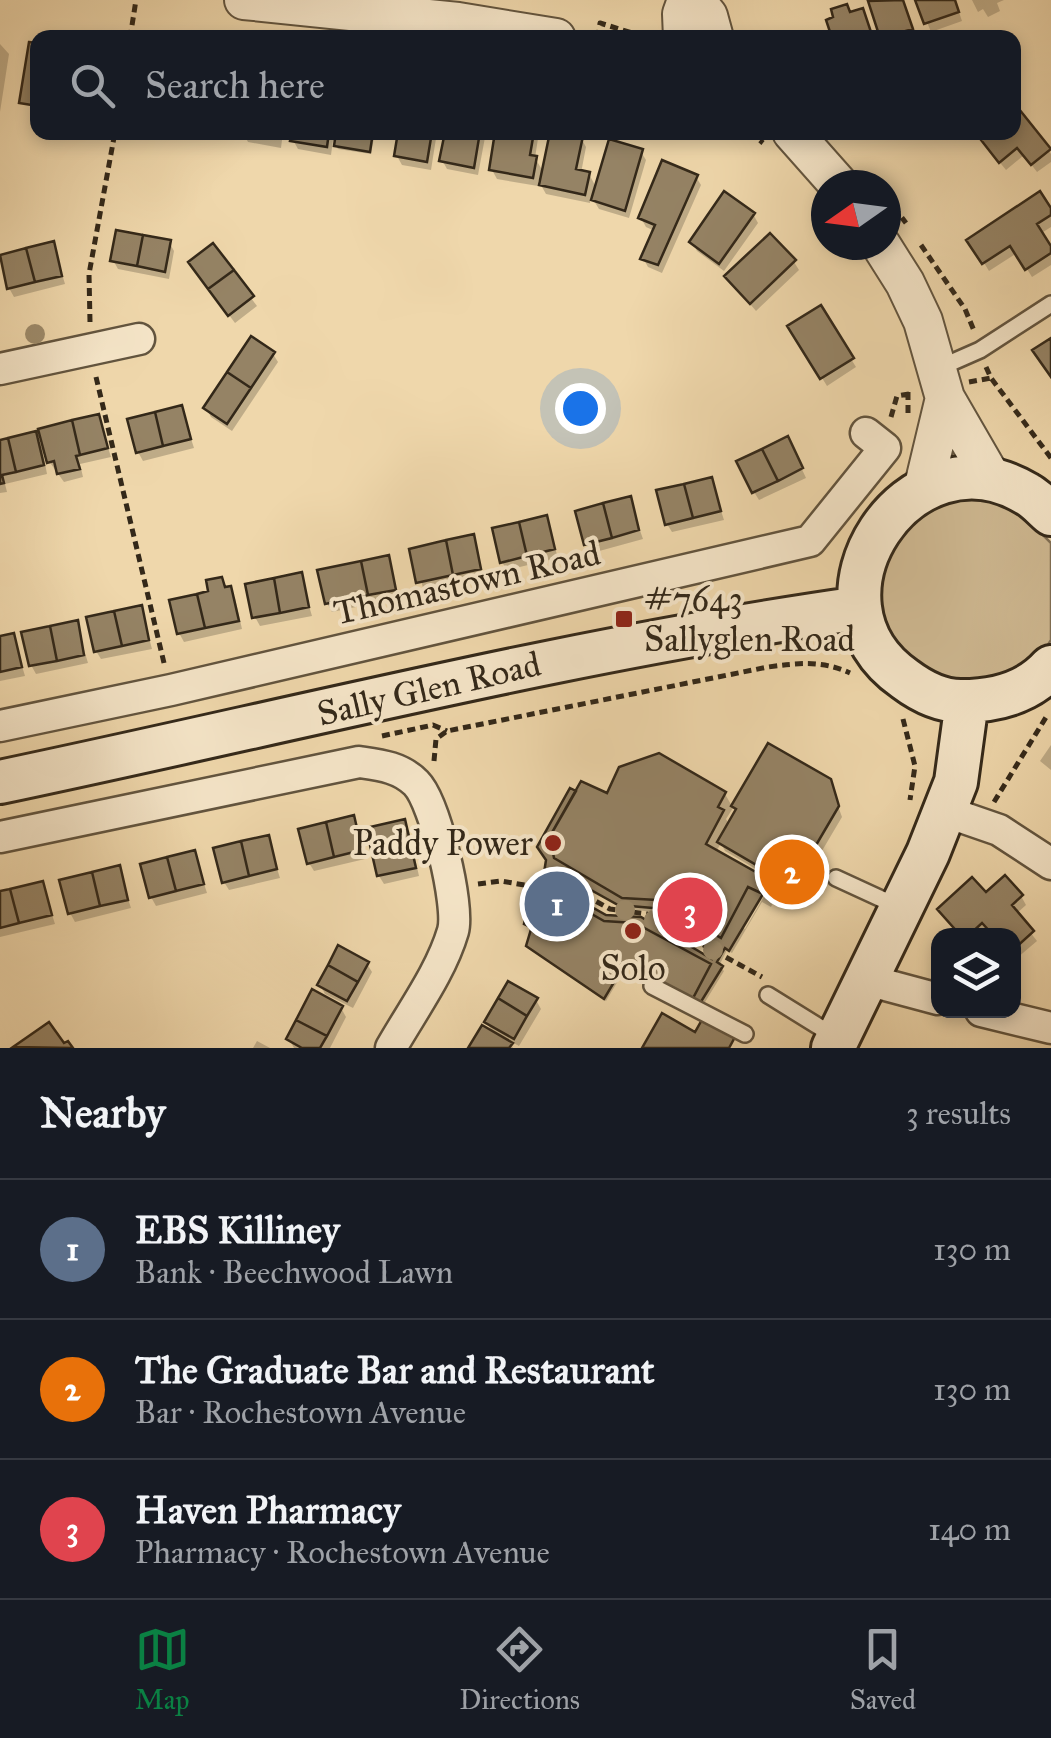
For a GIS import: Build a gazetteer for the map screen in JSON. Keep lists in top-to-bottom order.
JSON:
{
  "streets": {
    "main road": ["Sally Glen Road"],
    "street": ["Thomastown Road"]
  },
  "places": {
    "transit": ["#7643 Sallyglen Road"],
    "other": ["Paddy Power", "Solo"]
  },
  "north": "left",
  "page": {
    "search": "Search here",
    "pins": ["2", "1", "3"],
    "heading": ["Nearby", "3 results"],
    "list": [
      {
        "mark": "1",
        "name": "EBS Killiney",
        "note": "Bank · Beechwood Lawn",
        "value": "130 m"
      },
      {
        "mark": "2",
        "name": "The Graduate Bar and Restaurant",
        "note": "Bar · Rochestown Avenue",
        "value": "130 m"
      },
      {
        "mark": "3",
        "name": "Haven Pharmacy",
        "note": "Pharmacy · Rochestown Avenue",
        "value": "140 m"
      }
    ],
    "nav": ["Map", "Directions", "Saved"]
  }
}
